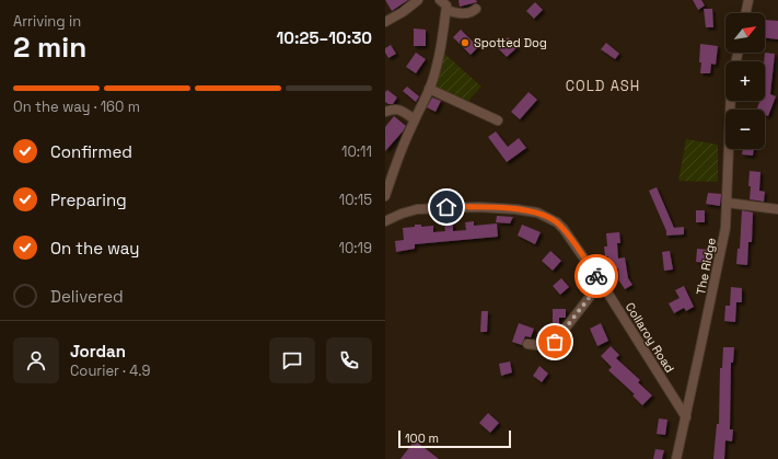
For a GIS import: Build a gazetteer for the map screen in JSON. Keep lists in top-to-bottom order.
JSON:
{
  "streets": {
    "street": ["The Ridge", "Collaroy Road"]
  },
  "crossings": [
    ["The Ridge", "Collaroy Road"]
  ],
  "districts": ["COLD ASH"],
  "places": ["Spotted Dog"],
  "scale_bar": "100 m",
  "north": "top right",
  "page": {
    "heading": ["2 min", "Arriving in", "10:25–10:30"],
    "panel": ["Jordan", "Courier · 4.9"],
    "map_buttons": ["+", "−"],
    "bar": "On the way · 160 m",
    "list": [
      ["Confirmed", "10:11"],
      ["Preparing", "10:15"],
      ["On the way", "10:19"],
      "Delivered"
    ],
    "scale": "100 m"
  }
}
